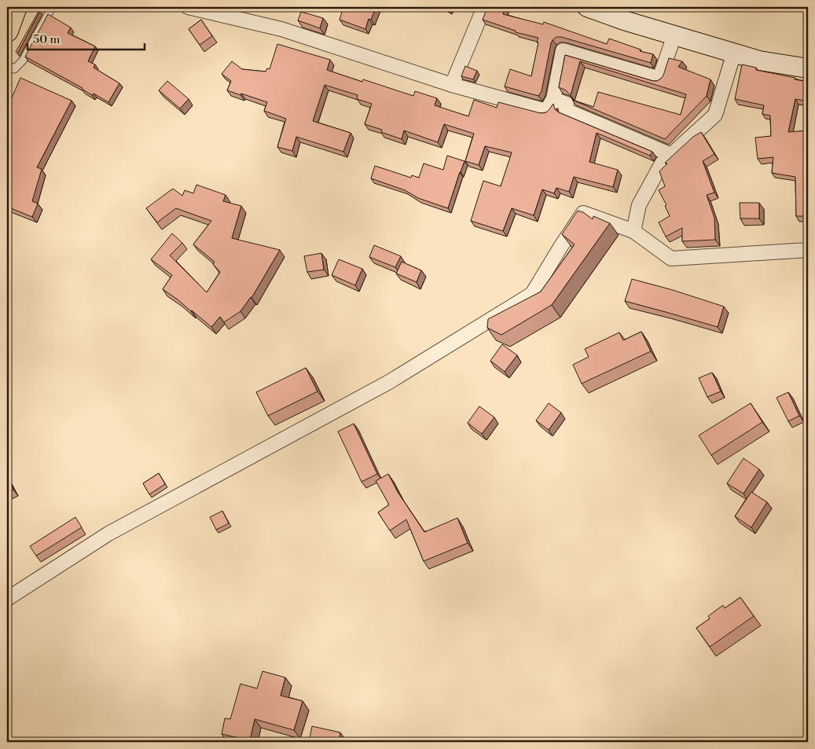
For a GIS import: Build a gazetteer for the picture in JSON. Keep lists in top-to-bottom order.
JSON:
{
  "scale_bar": "50 m"
}
